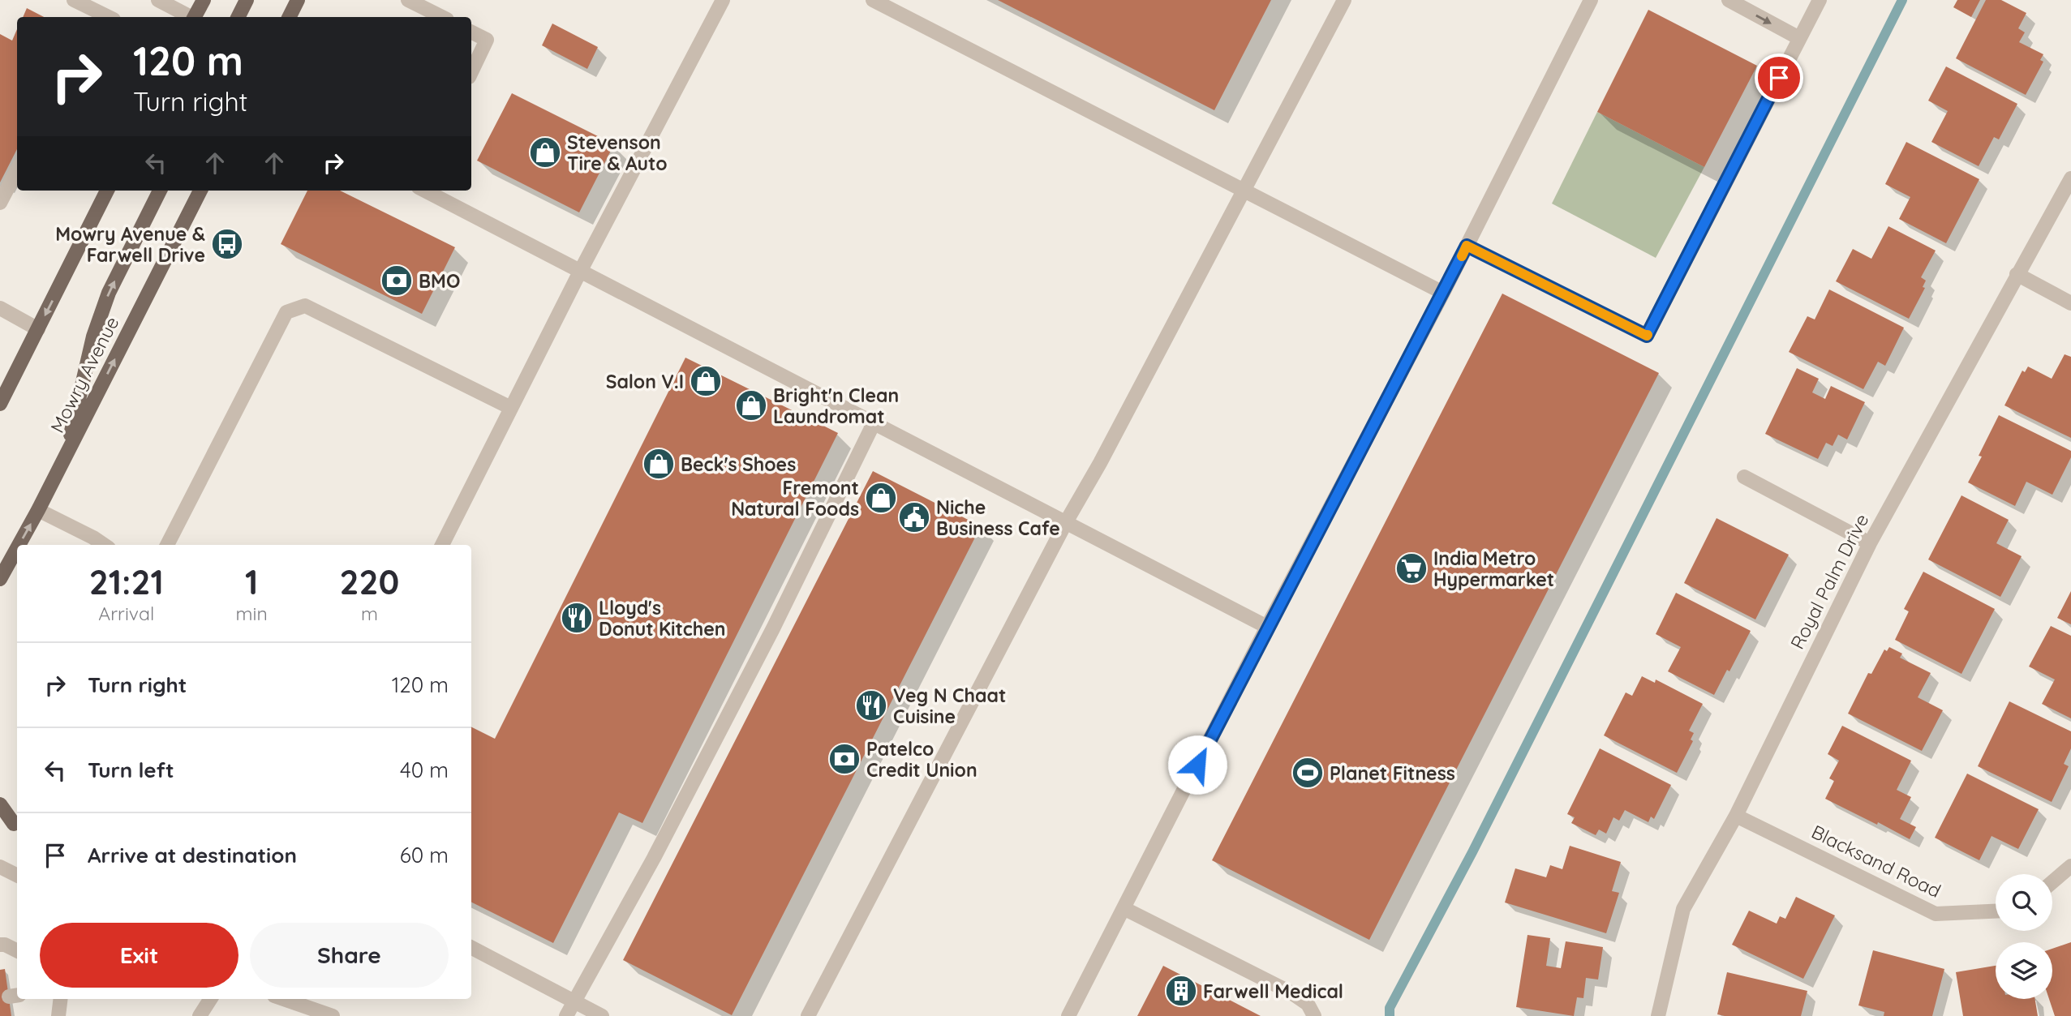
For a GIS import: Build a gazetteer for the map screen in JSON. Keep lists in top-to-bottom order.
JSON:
{
  "streets": {
    "main road": ["Mowry Avenue"],
    "street": ["Royal Palm Drive", "Blacksand Road"]
  },
  "crossings": [
    ["Royal Palm Drive", "Blacksand Road"]
  ],
  "places": {
    "shop": [
      "Stevenson Tire & Auto",
      "Salon V.I",
      "Bright'n Clean Laundromat",
      "Beck's Shoes",
      "Fremont Natural Foods"
    ],
    "bus stop": ["Mowry Avenue & Farwell Drive"],
    "bank": ["BMO", "Patelco Credit Union"],
    "public building": ["Niche Business Cafe"],
    "supermarket": ["India Metro Hypermarket"],
    "restaurant": ["Lloyd's Donut Kitchen", "Veg N Chaat Cuisine"],
    "sports": ["Planet Fitness"],
    "building": ["Farwell Medical"]
  },
  "page": {
    "turn": ["120 m", "Turn right"],
    "eta": [
      "21:21",
      "Arrival",
      "1",
      "min",
      "220",
      "m"
    ],
    "list": [
      {
        "name": "Turn right",
        "value": "120 m"
      },
      {
        "name": "Turn left",
        "value": "40 m"
      },
      {
        "name": "Arrive at destination",
        "value": "60 m"
      }
    ],
    "buttons": ["Exit", "Share"]
  }
}
